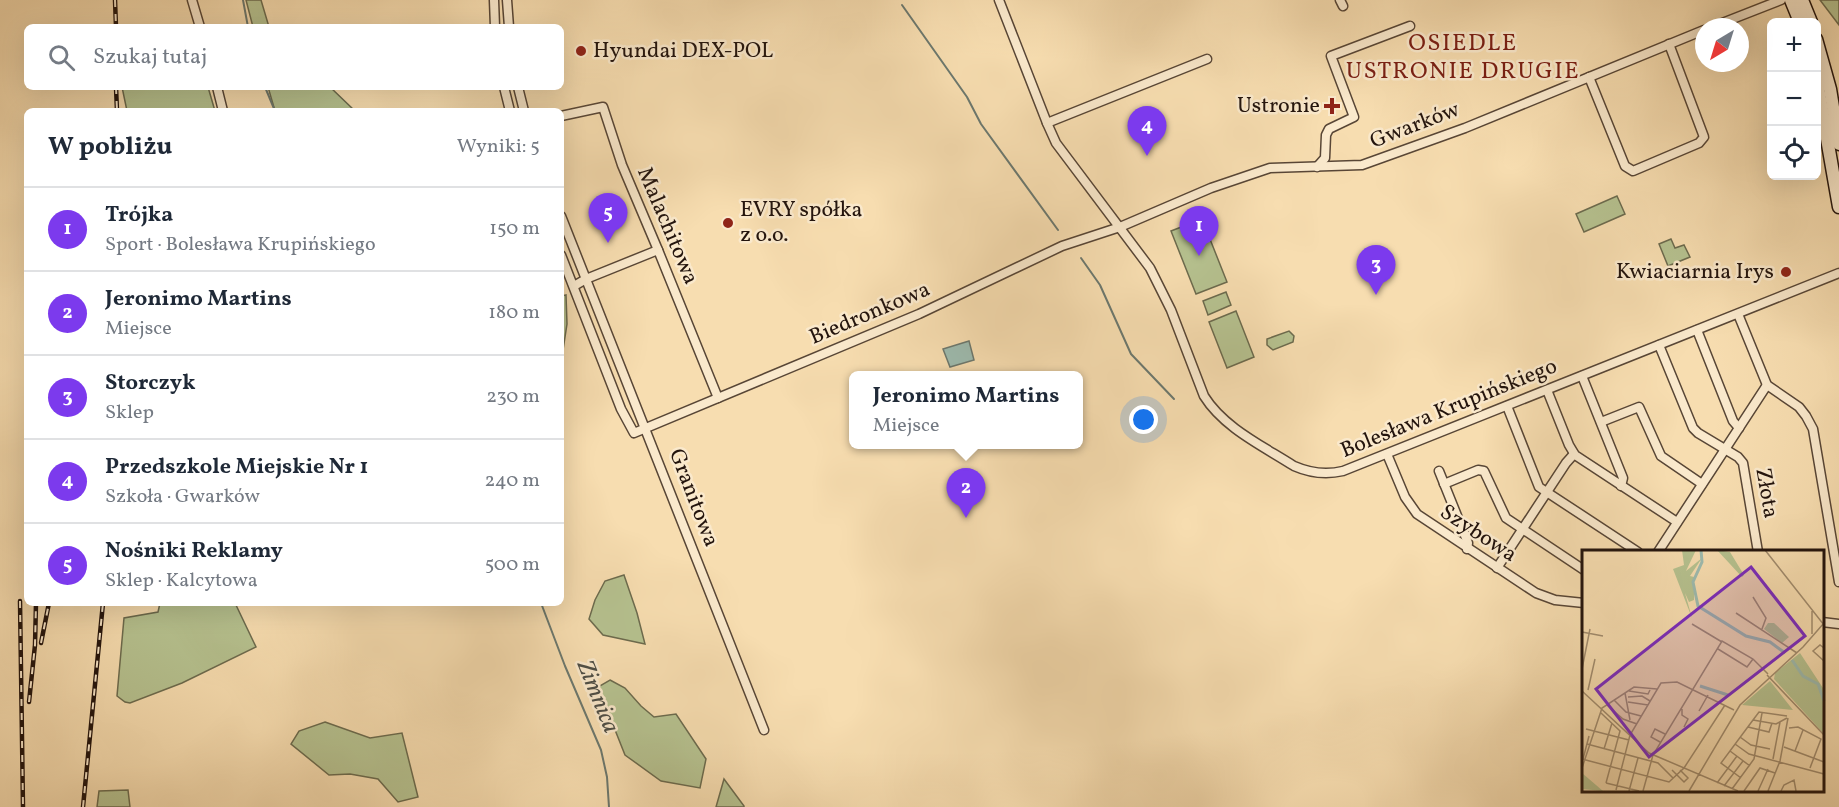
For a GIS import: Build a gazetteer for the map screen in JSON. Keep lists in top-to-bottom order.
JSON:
{
  "streets": {
    "street": [
      "Gwarków",
      "Malachitowa",
      "Biedronkowa",
      "Bolesława Krupińskiego",
      "Złota",
      "Granitowa",
      "Szybowa"
    ]
  },
  "crossings": [
    ["Gwarków", "Biedronkowa"],
    ["Gwarków", "Bolesława Krupińskiego"],
    ["Malachitowa", "Biedronkowa"],
    ["Biedronkowa", "Bolesława Krupińskiego"],
    ["Biedronkowa", "Granitowa"],
    ["Bolesława Krupińskiego", "Złota"],
    ["Bolesława Krupińskiego", "Szybowa"]
  ],
  "districts": ["OSIEDLE USTRONIE DRUGIE"],
  "water": ["Zimnica"],
  "places": {
    "other": ["Hyundai DEX-POL", "EVRY spółka z o.o.", "Kwiaciarnia Irys"],
    "health": ["Ustronie"]
  },
  "north": "bottom left",
  "page": {
    "map_buttons": ["+", "−"],
    "search": "Szukaj tutaj",
    "pins": [
      "4",
      "5",
      "1",
      "3",
      "2"
    ],
    "heading": ["W pobliżu", "Wyniki: 5"],
    "list": [
      {
        "mark": "1",
        "name": "Trójka",
        "note": "Sport · Bolesława Krupińskiego",
        "value": "150 m"
      },
      {
        "mark": "2",
        "name": "Jeronimo Martins",
        "note": "Miejsce",
        "value": "180 m"
      },
      {
        "mark": "3",
        "name": "Storczyk",
        "note": "Sklep",
        "value": "230 m"
      },
      {
        "mark": "4",
        "name": "Przedszkole Miejskie Nr 1",
        "note": "Szkoła · Gwarków",
        "value": "240 m"
      },
      {
        "mark": "5",
        "name": "Nośniki Reklamy",
        "note": "Sklep · Kalcytowa",
        "value": "500 m"
      }
    ],
    "popup": ["Jeronimo Martins", "Miejsce"]
  }
}
